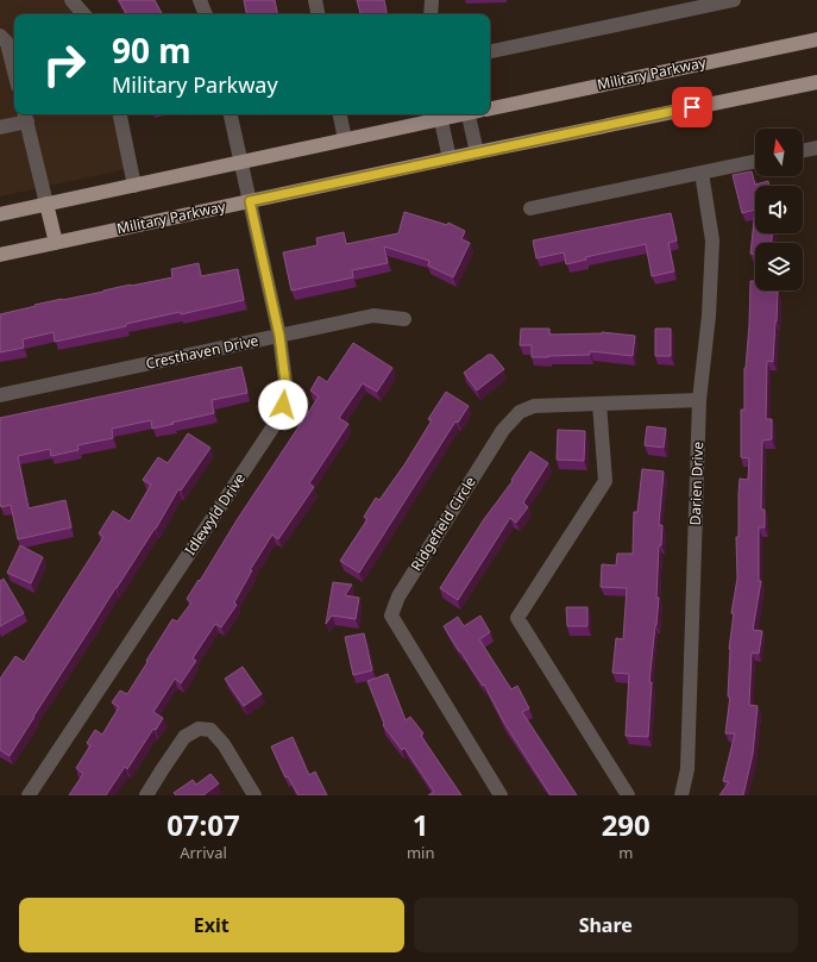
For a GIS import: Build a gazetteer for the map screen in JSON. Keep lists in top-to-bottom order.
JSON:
{
  "streets": {
    "main road": ["Military Parkway"],
    "street": [
      "Cresthaven Drive",
      "Darien Drive",
      "Idlewyld Drive",
      "Ridgefield Circle"
    ]
  },
  "crossings": [
    ["Military Parkway", "Idlewyld Drive"],
    ["Cresthaven Drive", "Idlewyld Drive"],
    ["Darien Drive", "Ridgefield Circle"]
  ],
  "north": "top",
  "page": {
    "turn": ["90 m", "Military Parkway"],
    "eta": [
      "07:07",
      "Arrival",
      "1",
      "min",
      "290",
      "m"
    ],
    "buttons": ["Exit", "Share"]
  }
}
